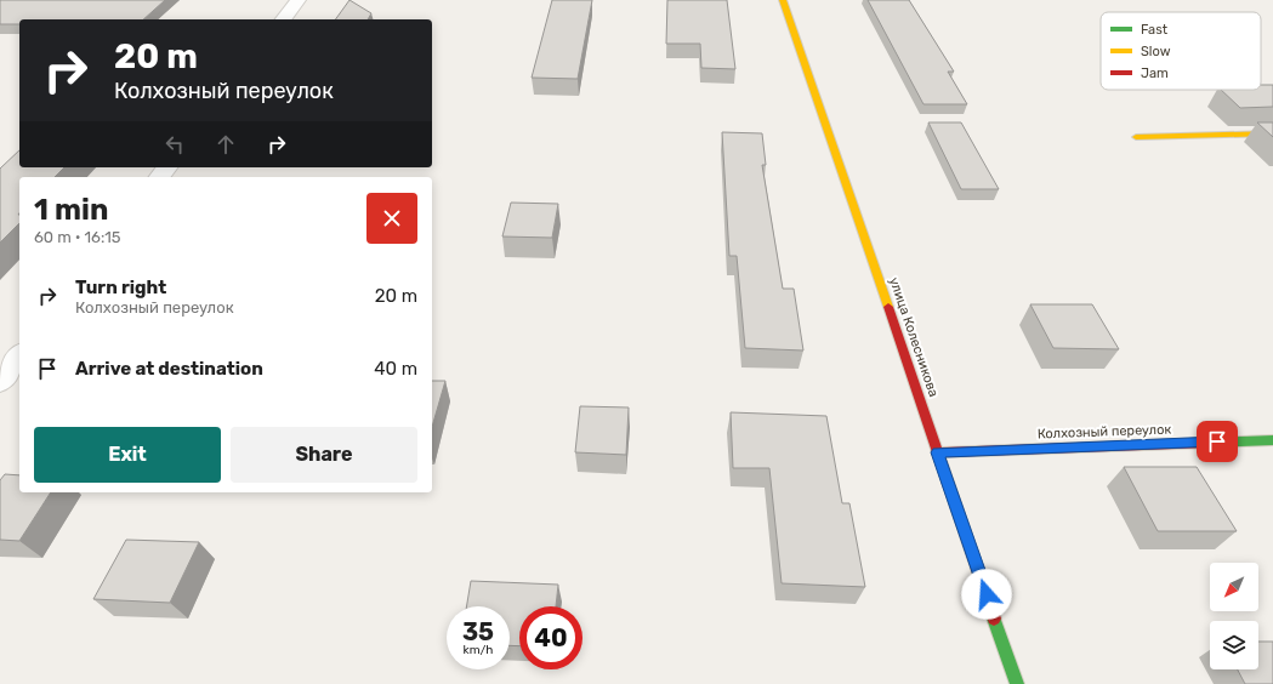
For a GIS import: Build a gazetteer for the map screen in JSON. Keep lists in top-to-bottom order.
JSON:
{
  "streets": {
    "street": ["улица Колесникова", "Колхозный переулок"]
  },
  "crossings": [
    ["улица Колесникова", "Колхозный переулок"]
  ],
  "legend": ["Fast", "Slow", "Jam"],
  "north": "bottom left",
  "page": {
    "turn": ["20 m", "Колхозный переулок"],
    "heading": ["1 min", "60 m · 16:15"],
    "list": [
      {
        "name": "Turn right",
        "note": "Колхозный переулок",
        "value": "20 m"
      },
      {
        "name": "Arrive at destination",
        "value": "40 m"
      }
    ],
    "buttons": ["Exit", "Share"],
    "speed": "35 km/h",
    "limit": "40"
  }
}
